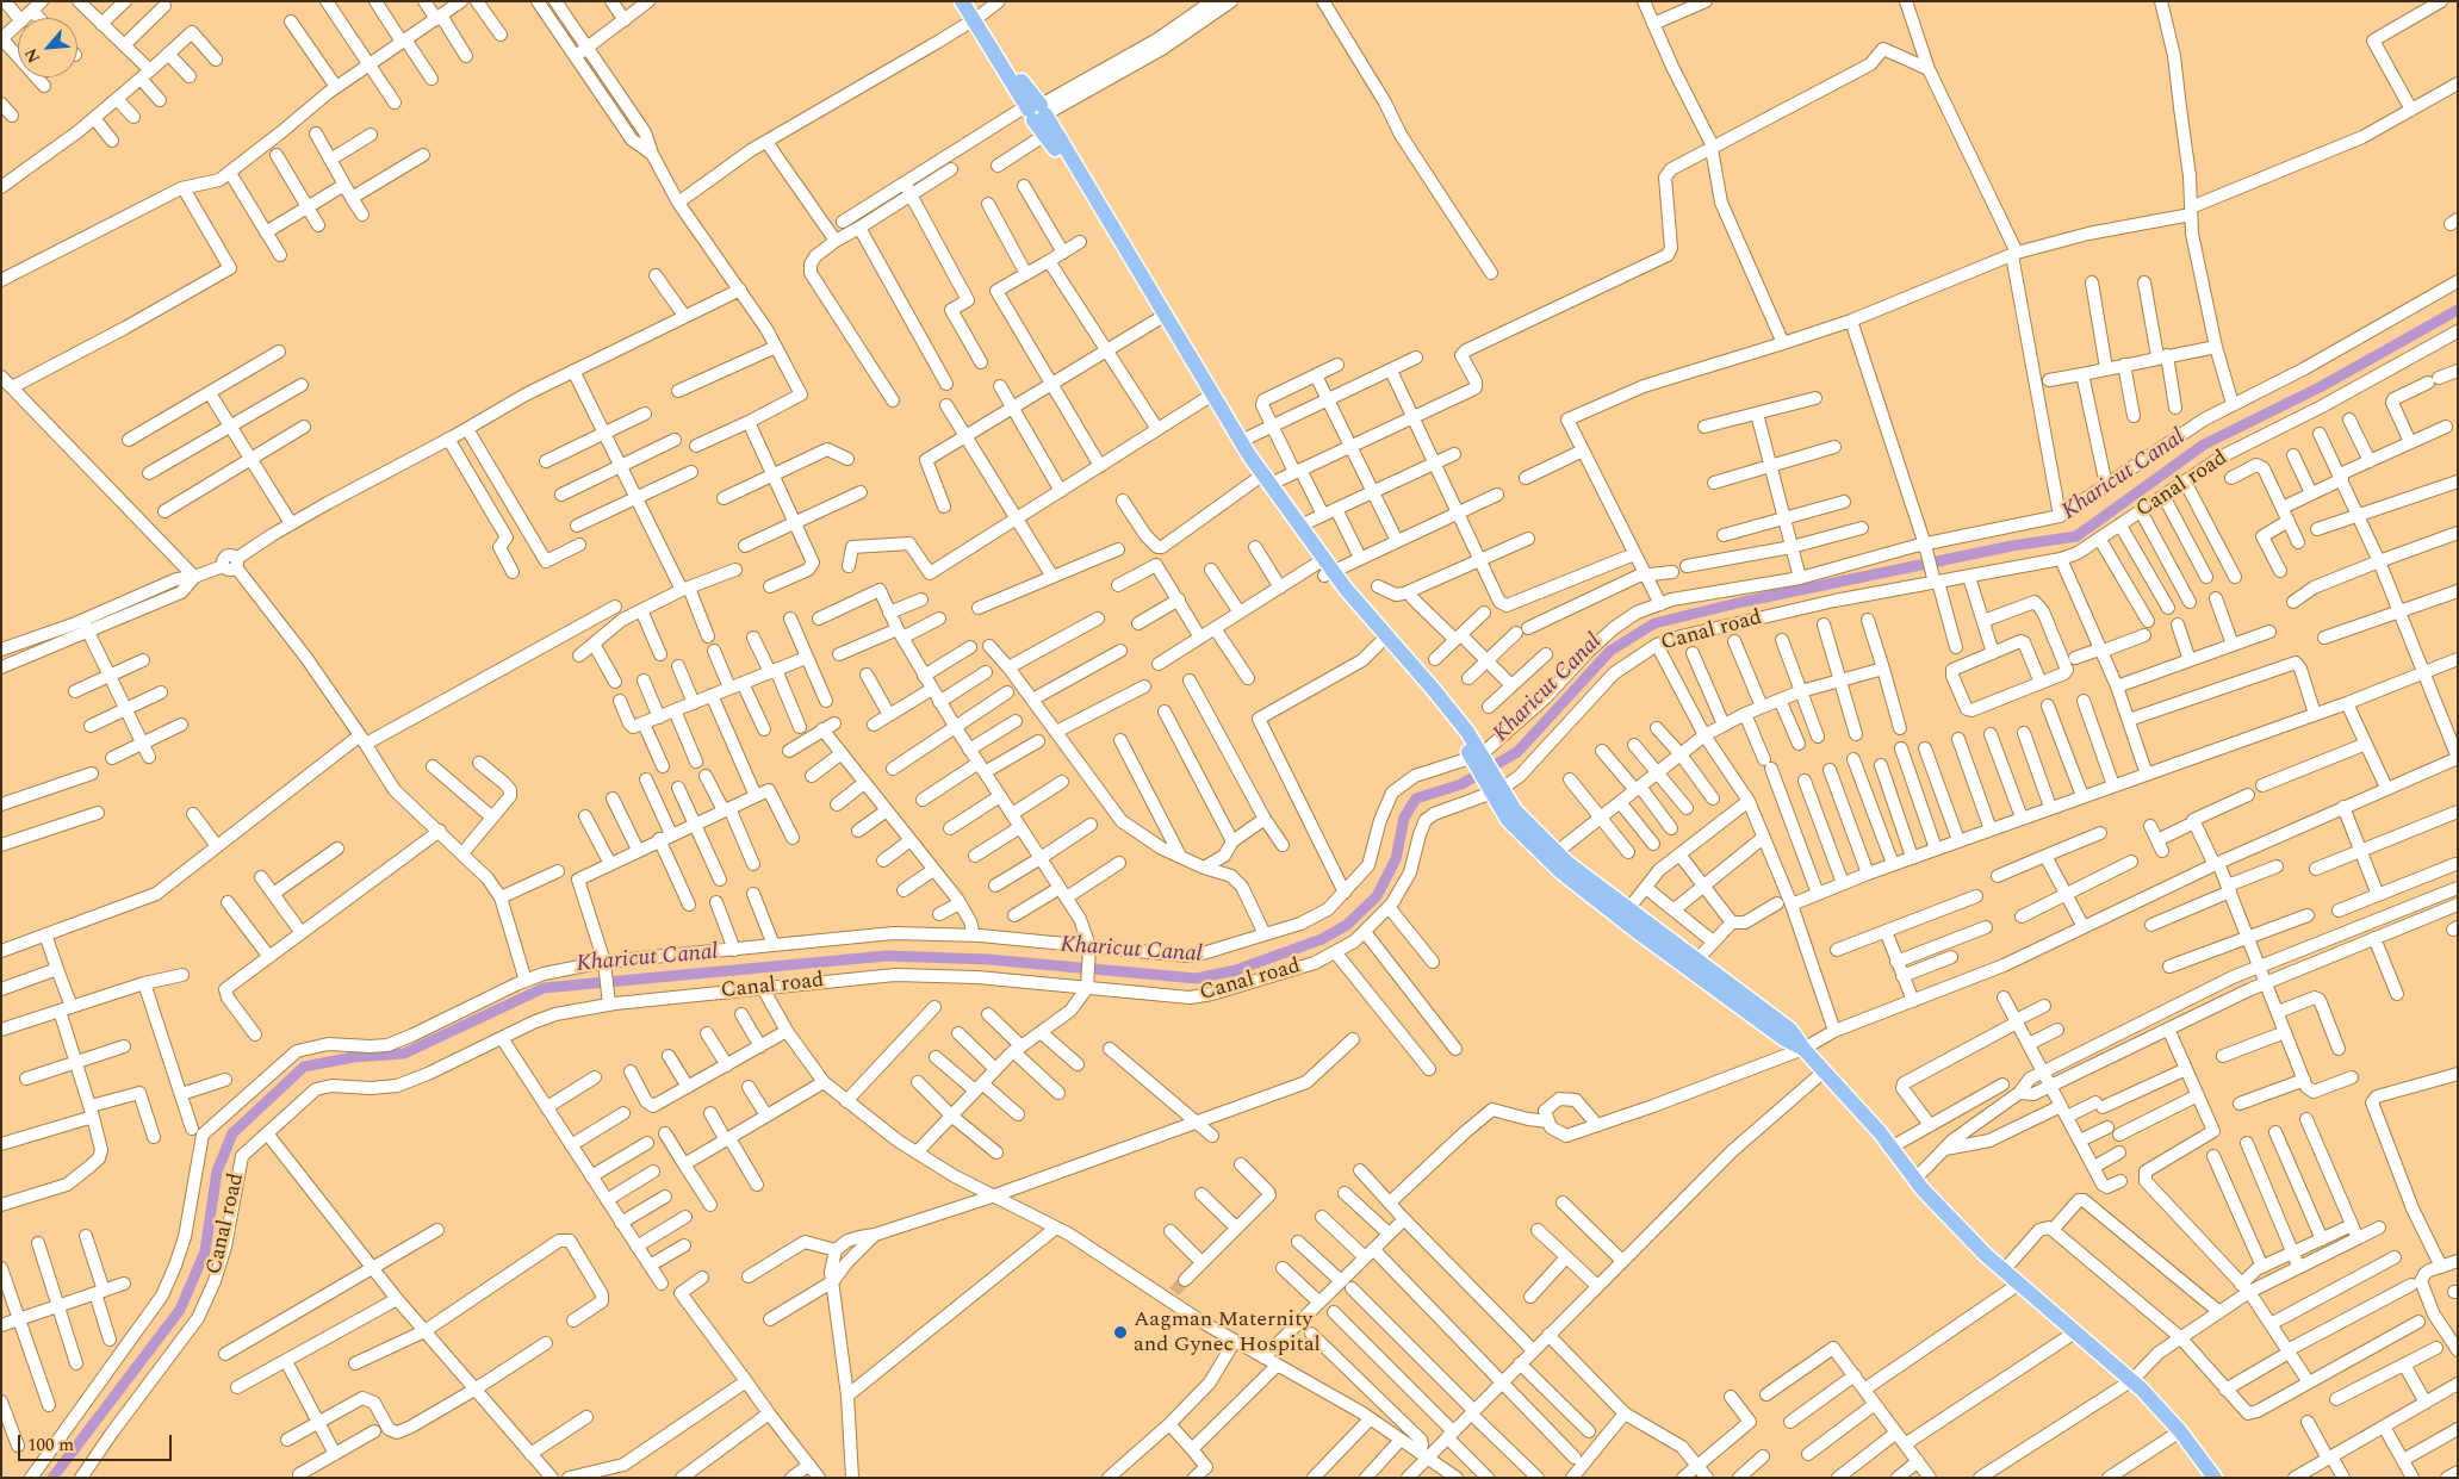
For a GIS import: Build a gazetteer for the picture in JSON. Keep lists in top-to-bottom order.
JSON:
{
  "streets": {
    "street": ["Canal road"]
  },
  "water": ["Kharicut Canal"],
  "places": ["Aagman Maternity and Gynec Hospital"],
  "scale_bar": "100 m",
  "north": "bottom left"
}
